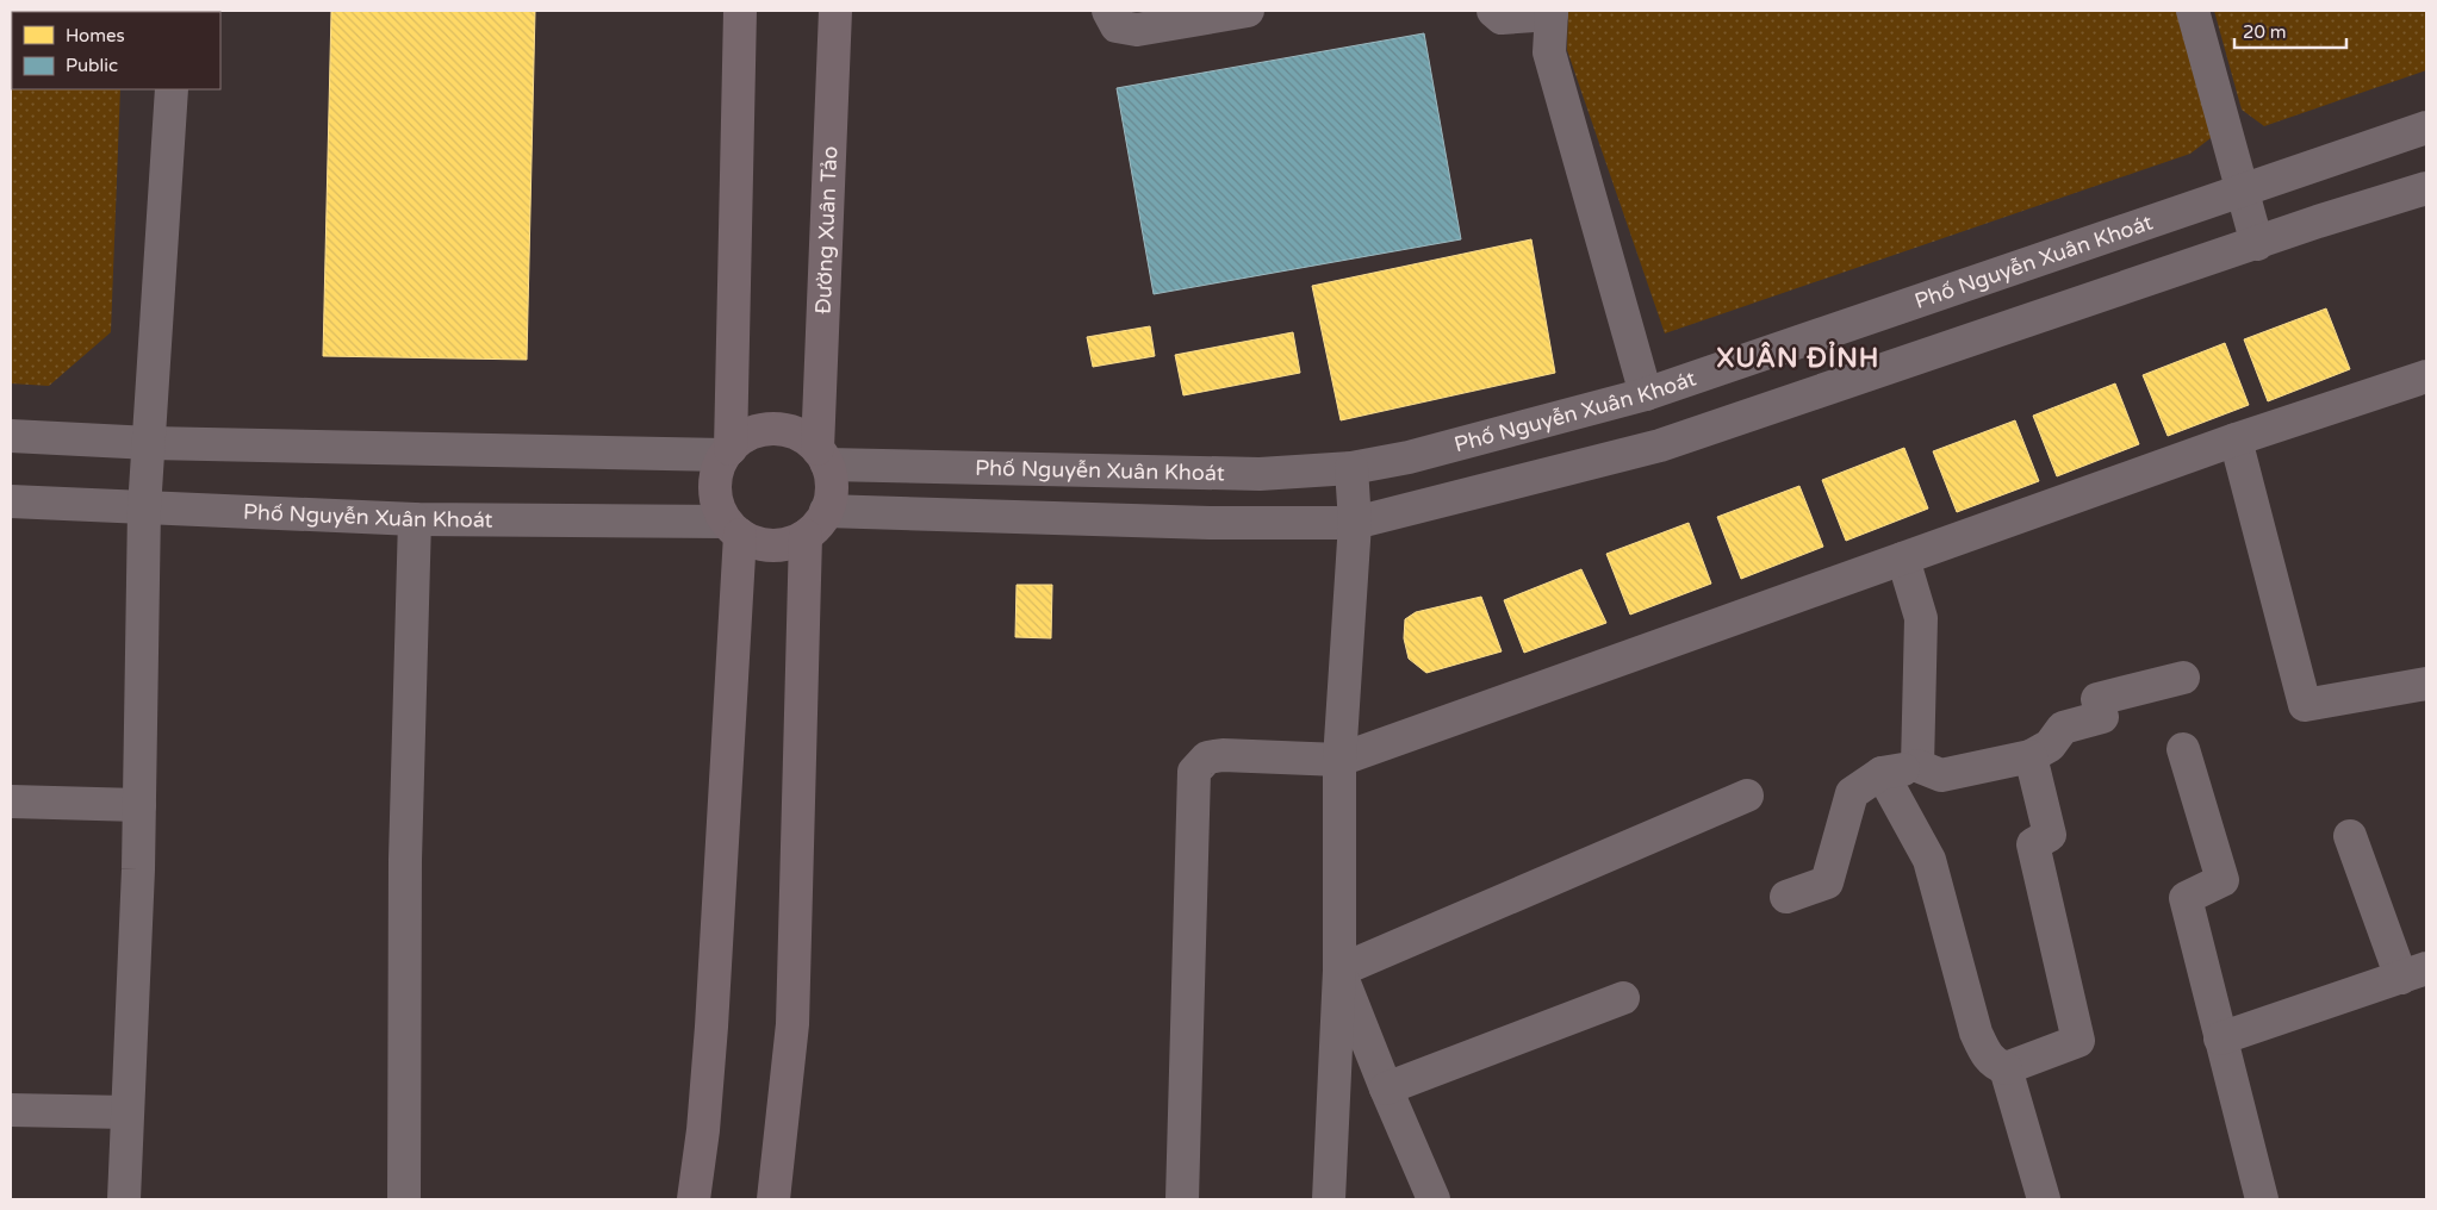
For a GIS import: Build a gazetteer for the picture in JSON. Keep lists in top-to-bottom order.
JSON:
{
  "streets": {
    "main road": ["Đường Xuân Tảo"],
    "street": ["Phố Nguyễn Xuân Khoát"]
  },
  "crossings": [
    ["Đường Xuân Tảo", "Phố Nguyễn Xuân Khoát"]
  ],
  "districts": ["XUÂN ĐỈNH"],
  "legend": ["Homes", "Public"],
  "scale_bar": "20 m"
}
